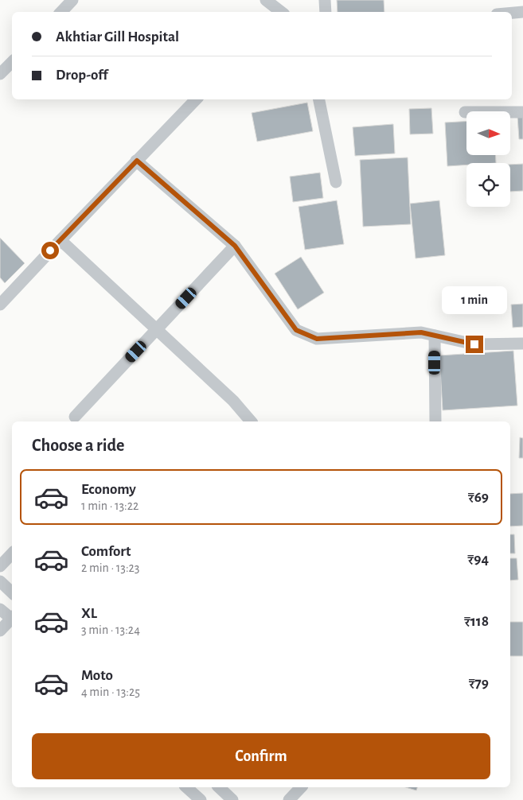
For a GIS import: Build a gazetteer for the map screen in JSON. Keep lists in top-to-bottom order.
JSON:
{
  "north": "right",
  "page": {
    "banner": ["Akhtiar Gill Hospital", "Drop-off"],
    "bubble": "1 min",
    "heading": "Choose a ride",
    "list": [
      {
        "name": "Economy",
        "note": "1 min · 13:22",
        "value": "₹69"
      },
      {
        "name": "Comfort",
        "note": "2 min · 13:23",
        "value": "₹94"
      },
      {
        "name": "XL",
        "note": "3 min · 13:24",
        "value": "₹118"
      },
      {
        "name": "Moto",
        "note": "4 min · 13:25",
        "value": "₹79"
      }
    ],
    "buttons": "Confirm"
  }
}
